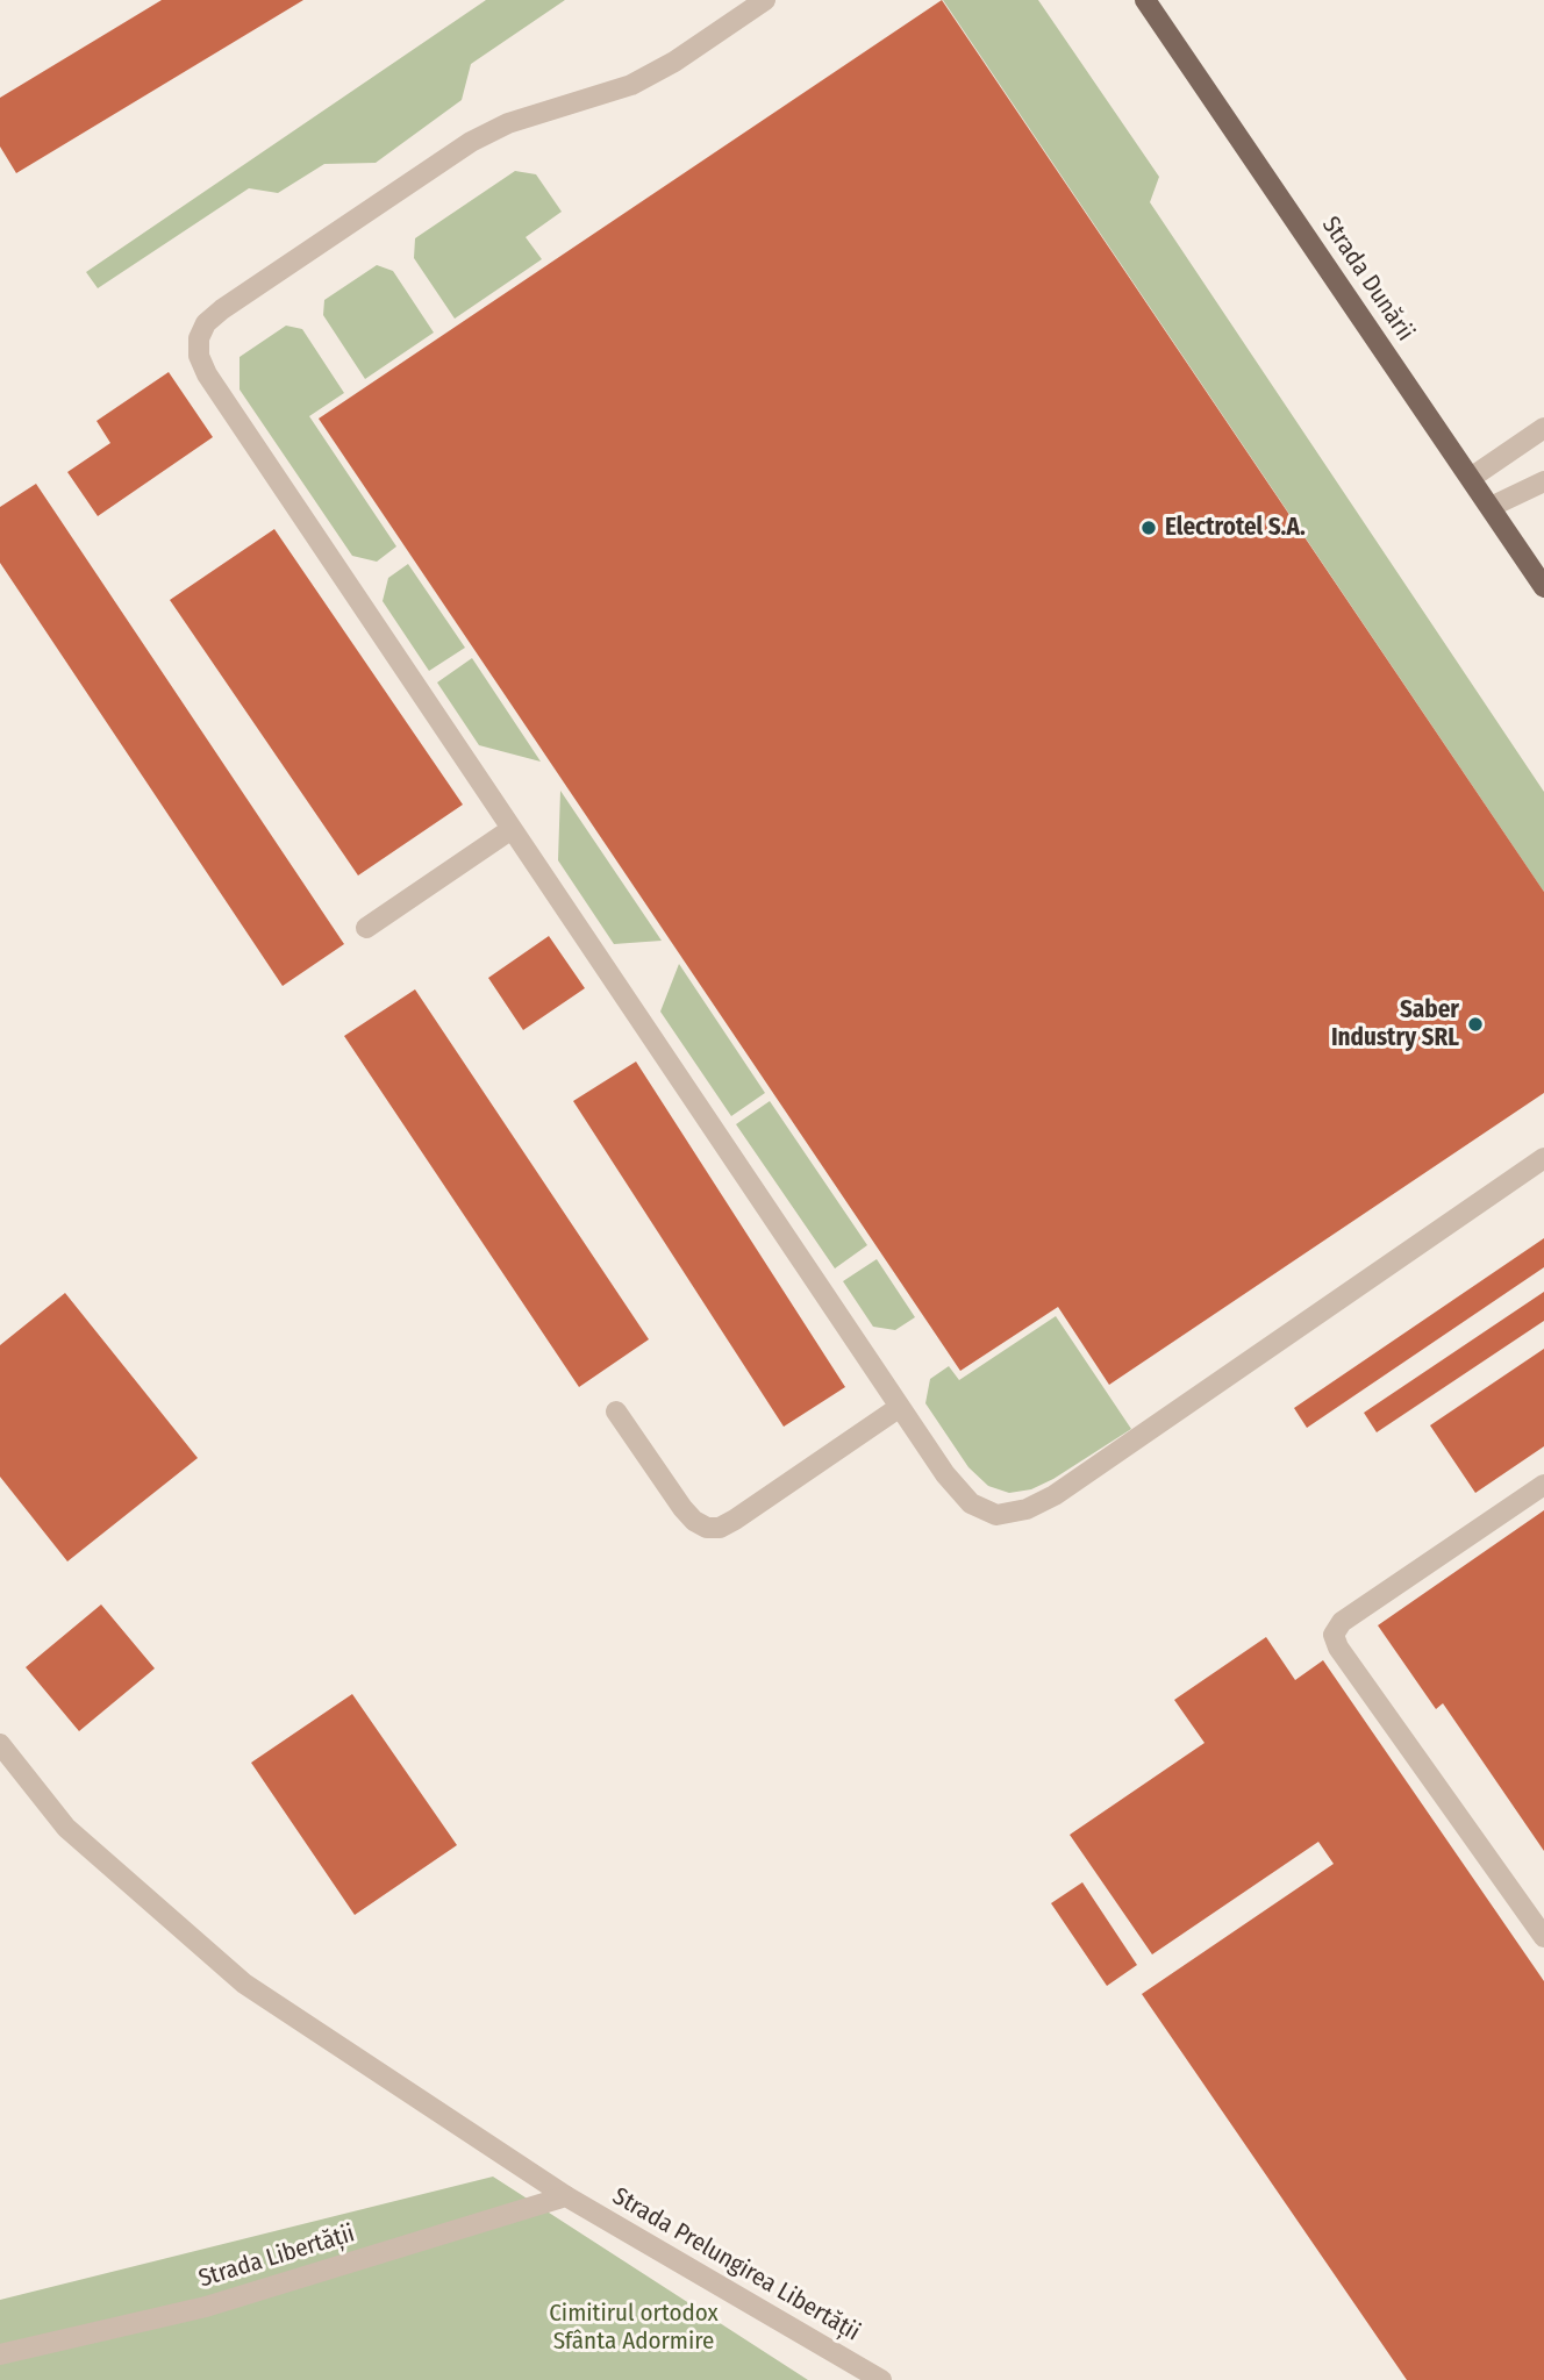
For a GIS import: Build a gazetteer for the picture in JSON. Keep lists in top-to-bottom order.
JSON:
{
  "streets": {
    "main road": ["Strada Dunării"],
    "street": ["Strada Libertății", "Strada Prelungirea Libertății"]
  },
  "crossings": [
    ["Strada Libertății", "Strada Prelungirea Libertății"]
  ],
  "parks": ["Cimitirul ortodox Sfânta Adormire"],
  "places": ["Electrotel S.A.", "Saber Industry SRL"]
}
